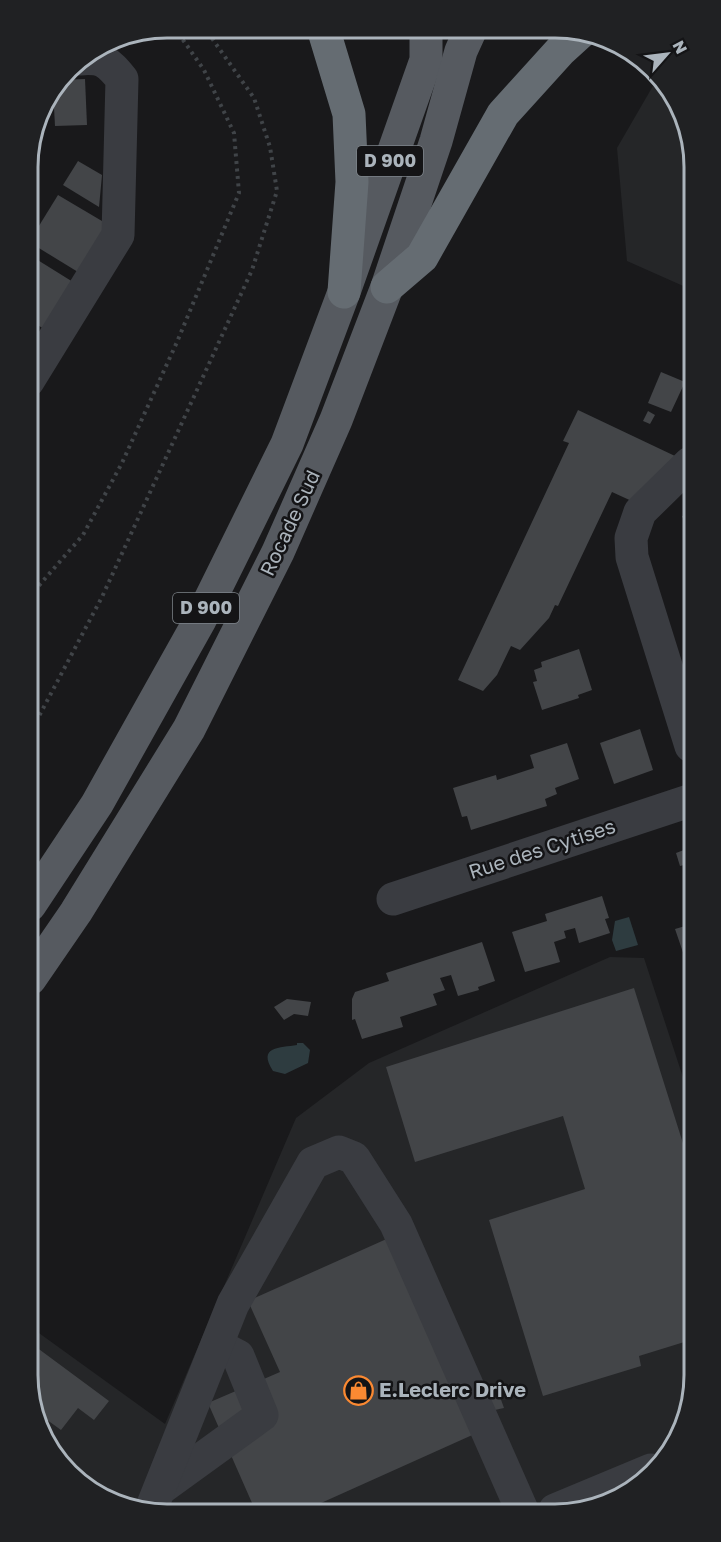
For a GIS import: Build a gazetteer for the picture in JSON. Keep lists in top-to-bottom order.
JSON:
{
  "streets": {
    "main road": ["D 900", "Rocade Sud"],
    "street": ["Rue des Cytises"]
  },
  "places": {
    "shop": ["E.Leclerc Drive"]
  },
  "north": "top right"
}
